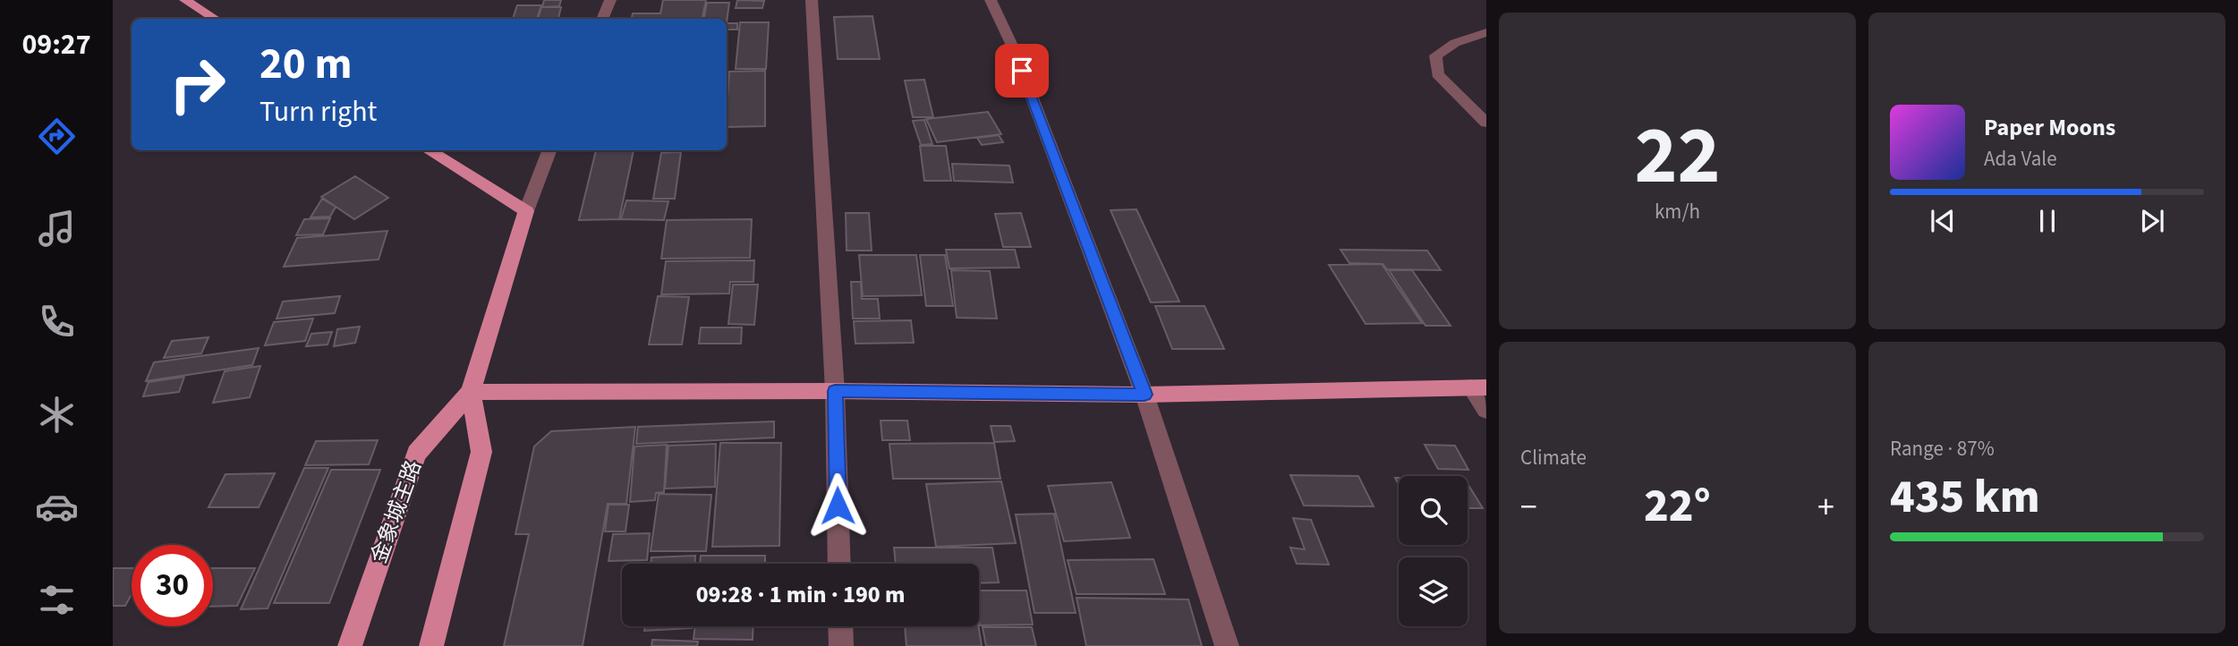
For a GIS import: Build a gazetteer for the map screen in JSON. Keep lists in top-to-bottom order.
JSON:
{
  "streets": {
    "main road": ["金象城主路"]
  },
  "page": {
    "tabs": "09:27",
    "tile": [
      ["22", "km/h"],
      "Climate",
      ["Range · 87%", "435 km"]
    ],
    "turn": ["20 m", "Turn right"],
    "song": ["Paper Moons", "Ada Vale"],
    "heat": ["−", "22°", "+"],
    "limit": "30",
    "trip": "09:28 · 1 min · 190 m"
  }
}
